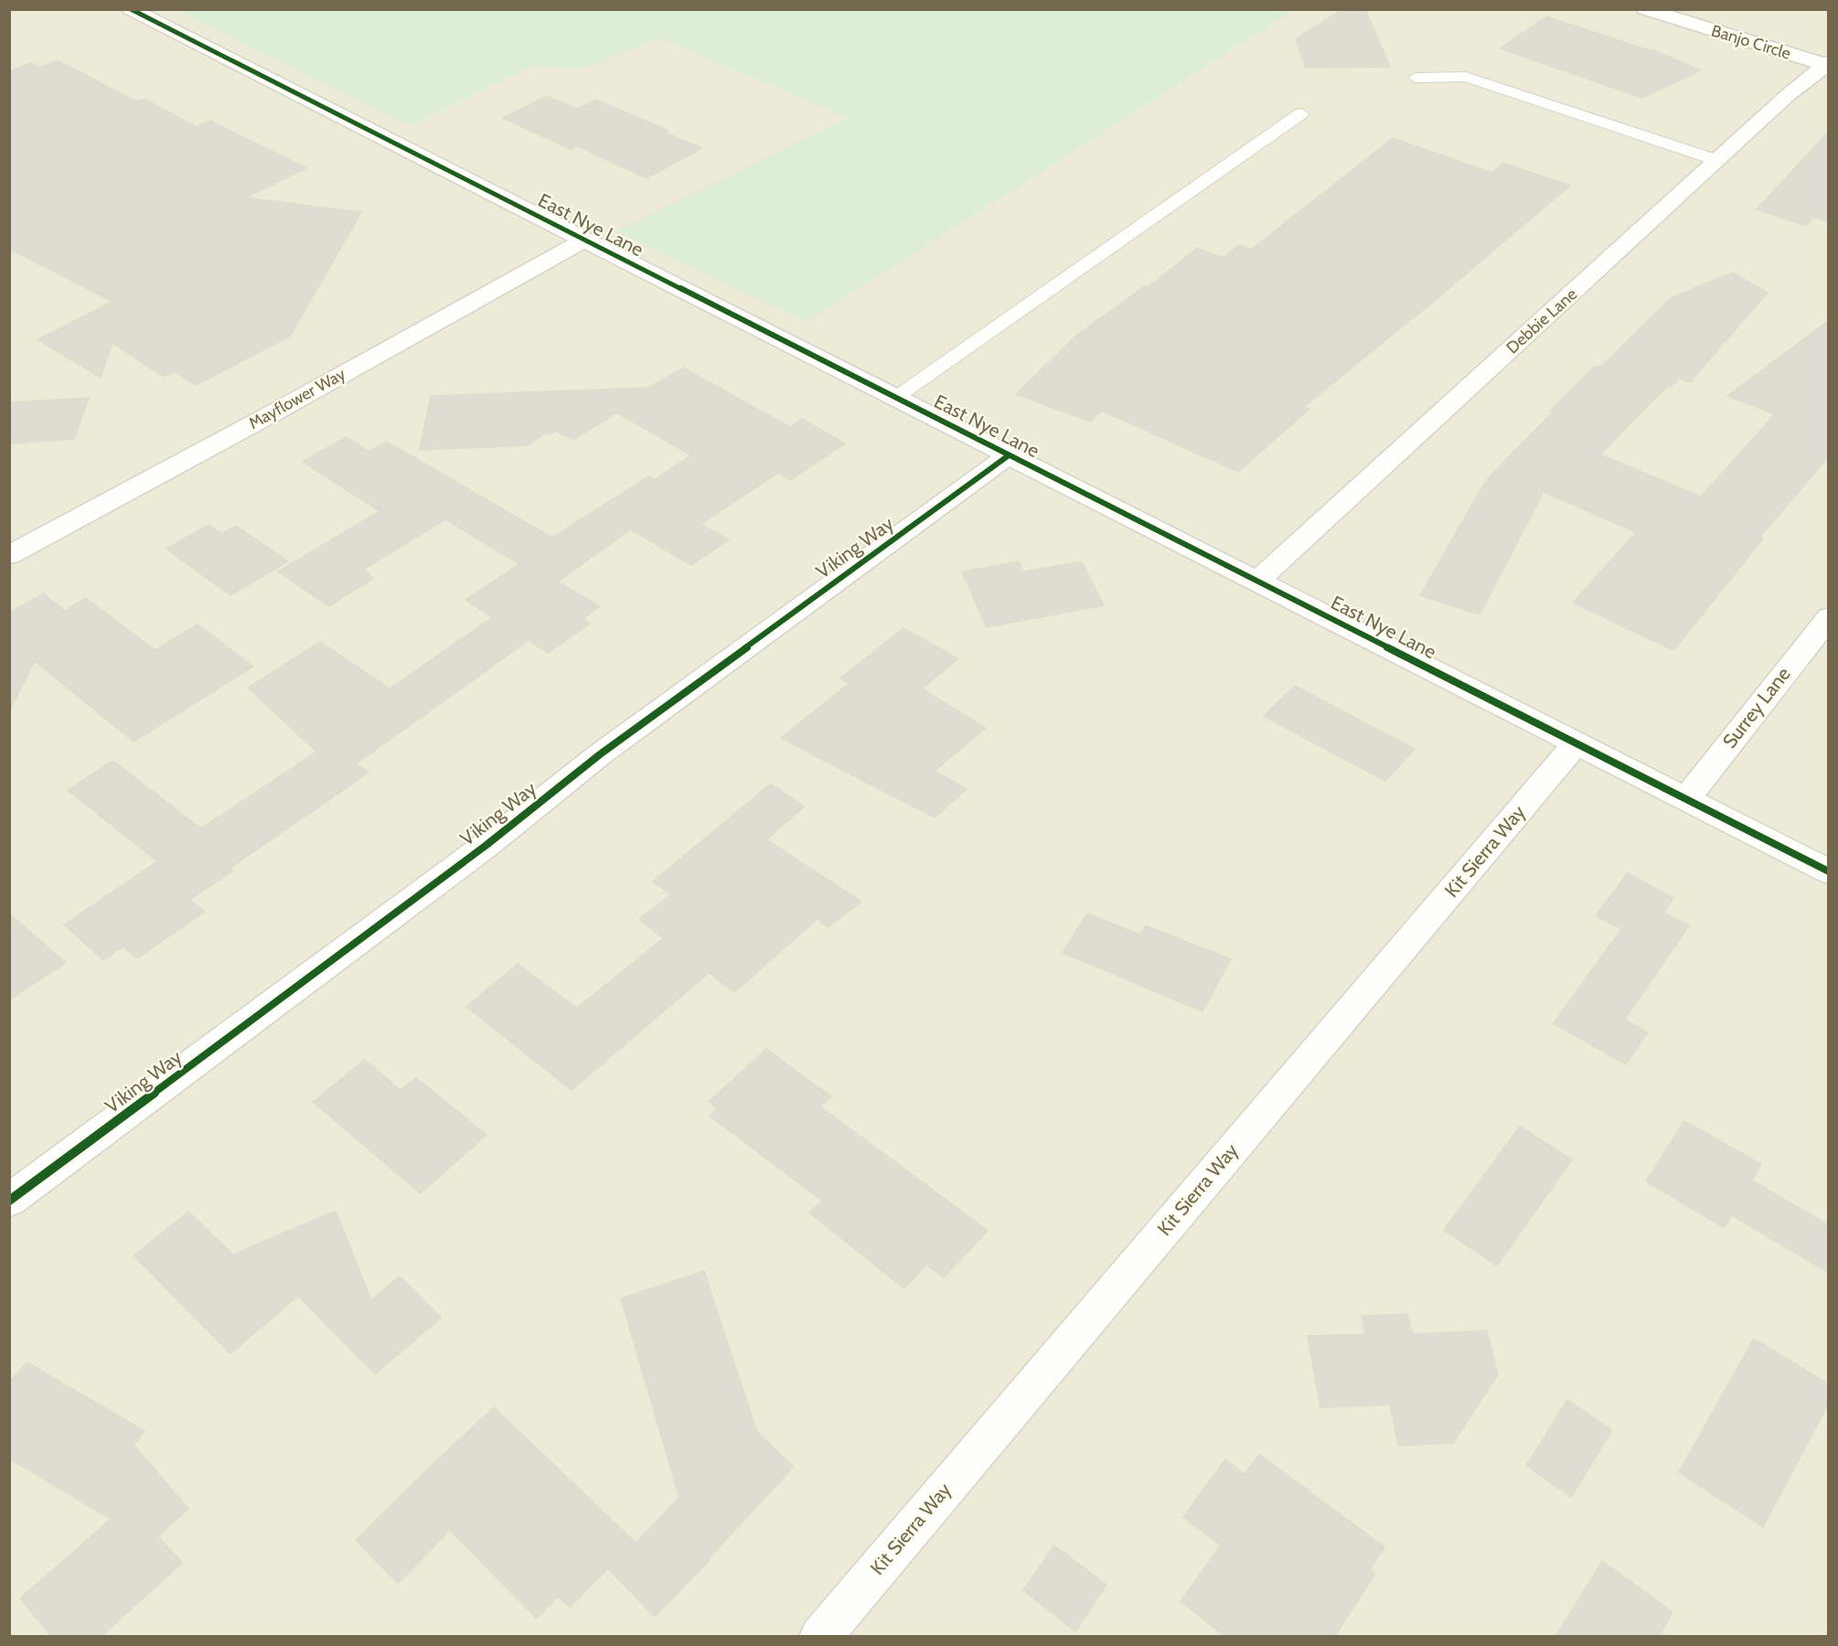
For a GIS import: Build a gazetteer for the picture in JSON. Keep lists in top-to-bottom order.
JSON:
{
  "streets": {
    "street": [
      "Banjo Circle",
      "East Nye Lane",
      "Debbie Lane",
      "Mayflower Way",
      "Viking Way",
      "Surrey Lane",
      "Kit Sierra Way"
    ]
  },
  "crossings": [
    ["Banjo Circle", "Debbie Lane"],
    ["East Nye Lane", "Debbie Lane"],
    ["East Nye Lane", "Mayflower Way"],
    ["East Nye Lane", "Viking Way"],
    ["East Nye Lane", "Surrey Lane"],
    ["East Nye Lane", "Kit Sierra Way"]
  ]
}
